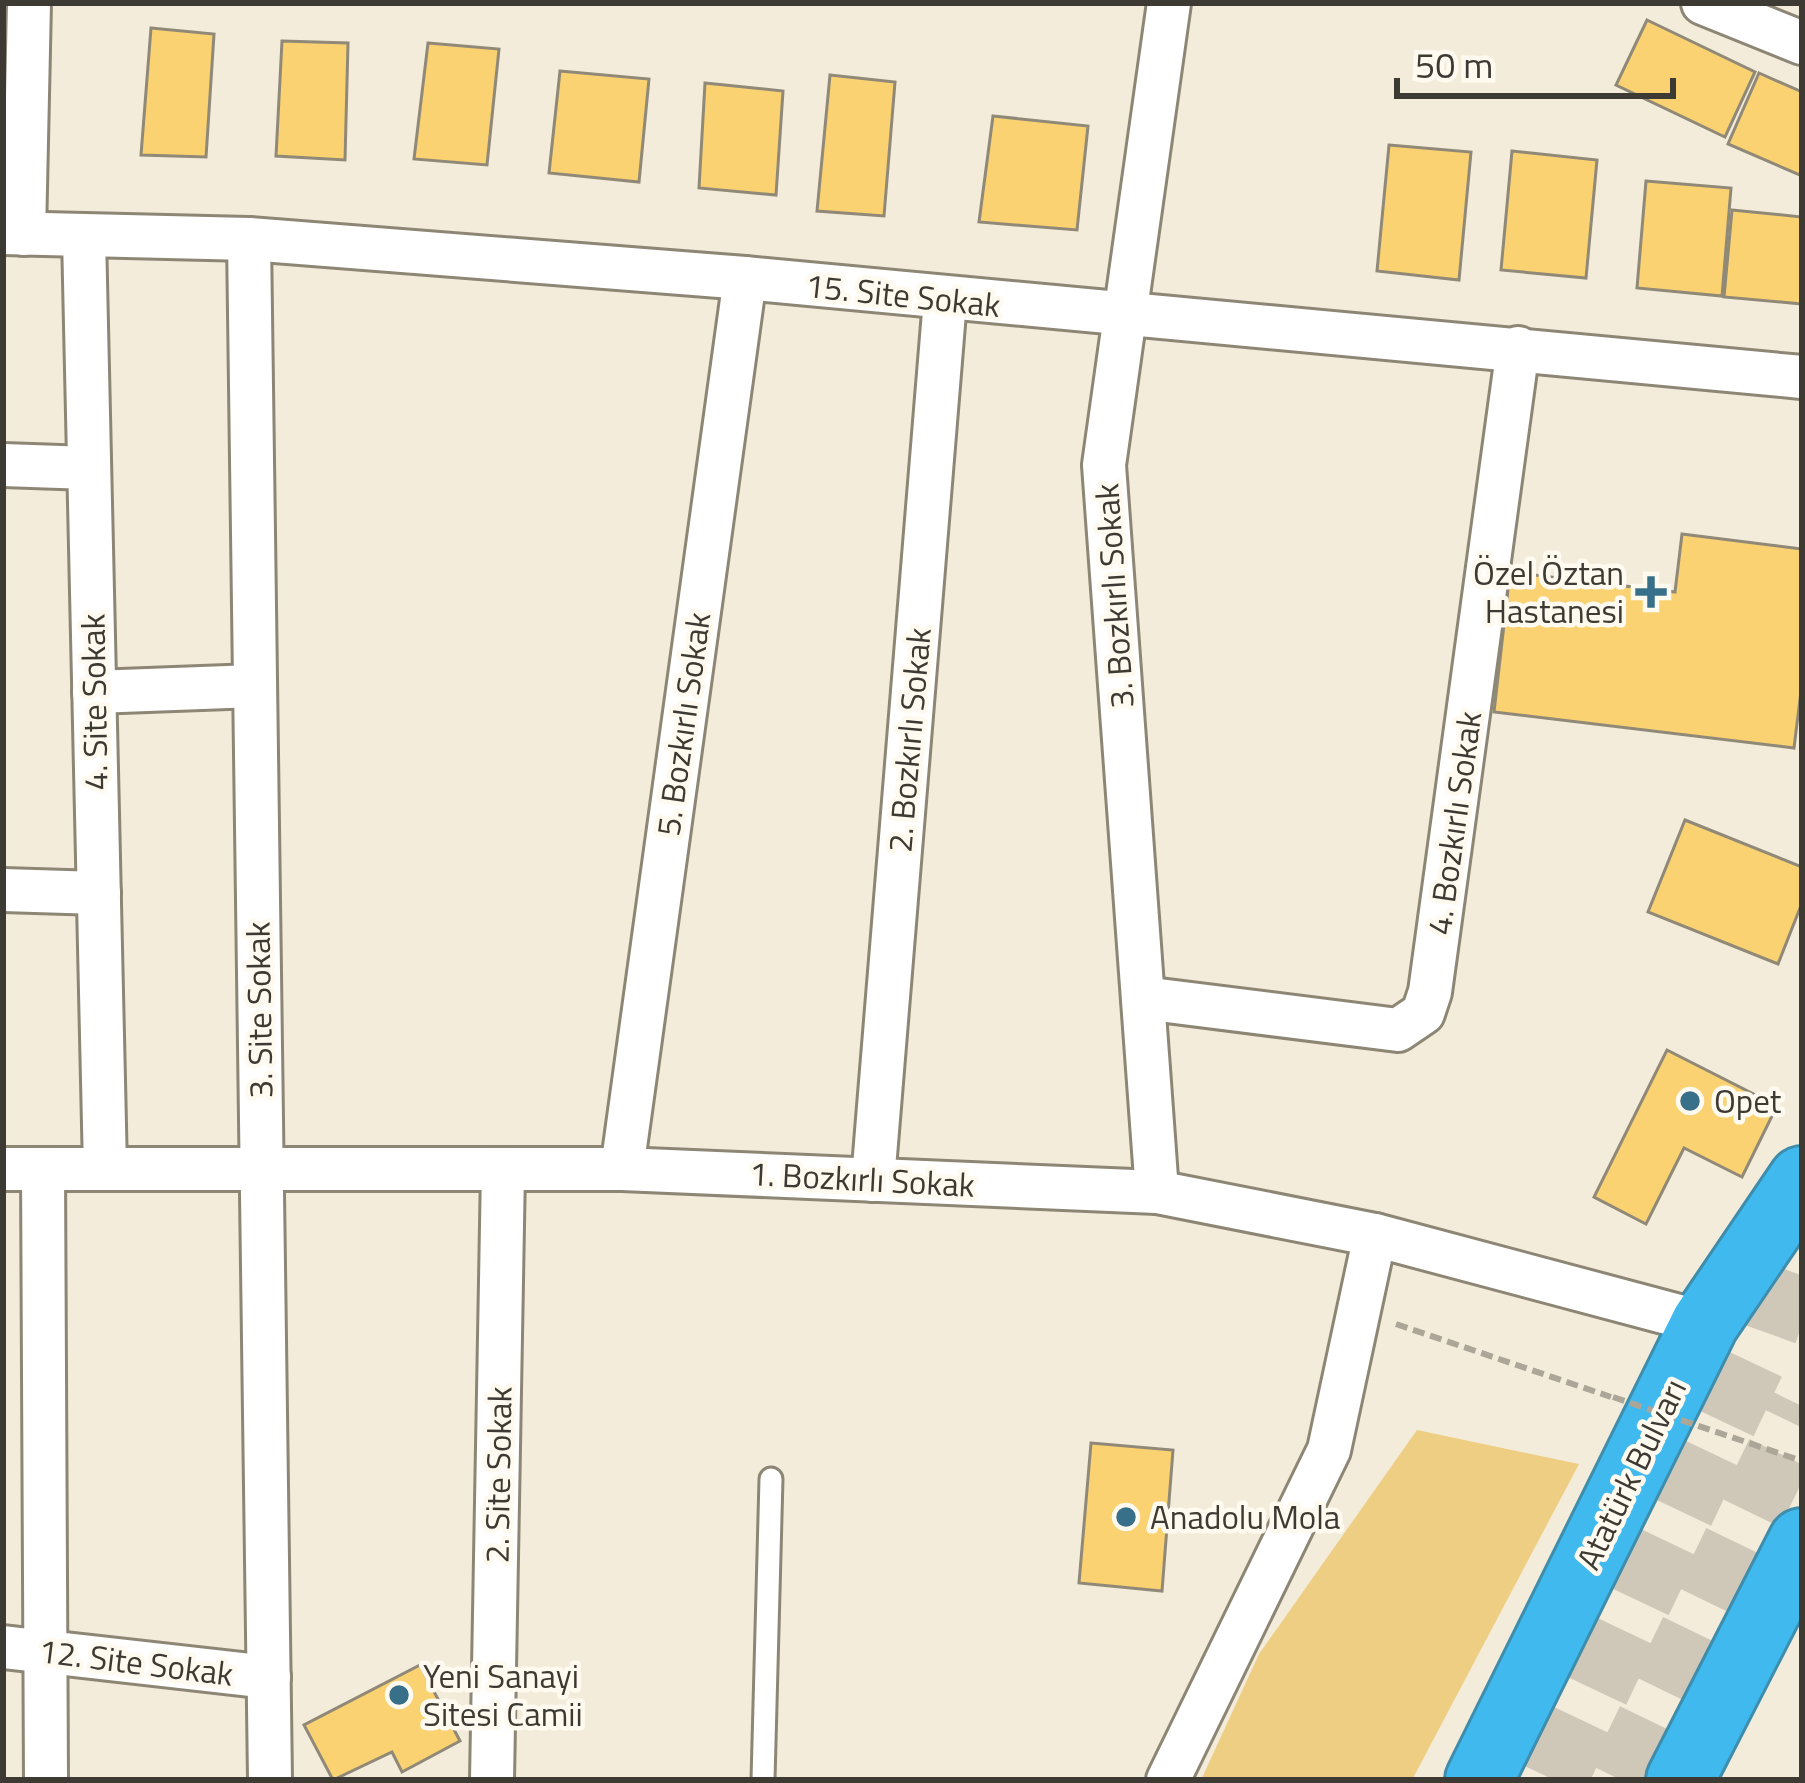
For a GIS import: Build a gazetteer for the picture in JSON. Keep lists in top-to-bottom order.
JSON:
{
  "streets": {
    "highway": ["Atatürk Bulvarı"],
    "street": [
      "15. Site Sokak",
      "3. Bozkırlı Sokak",
      "4. Site Sokak",
      "5. Bozkırlı Sokak",
      "2. Bozkırlı Sokak",
      "4. Bozkırlı Sokak",
      "3. Site Sokak",
      "1. Bozkırlı Sokak",
      "2. Site Sokak",
      "12. Site Sokak"
    ]
  },
  "crossings": [
    ["15. Site Sokak", "3. Bozkırlı Sokak"],
    ["15. Site Sokak", "4. Site Sokak"],
    ["15. Site Sokak", "5. Bozkırlı Sokak"],
    ["15. Site Sokak", "2. Bozkırlı Sokak"],
    ["15. Site Sokak", "4. Bozkırlı Sokak"],
    ["15. Site Sokak", "3. Site Sokak"],
    ["3. Bozkırlı Sokak", "4. Bozkırlı Sokak"],
    ["3. Bozkırlı Sokak", "1. Bozkırlı Sokak"],
    ["4. Site Sokak", "1. Bozkırlı Sokak"],
    ["5. Bozkırlı Sokak", "1. Bozkırlı Sokak"],
    ["2. Bozkırlı Sokak", "1. Bozkırlı Sokak"],
    ["3. Site Sokak", "1. Bozkırlı Sokak"],
    ["3. Site Sokak", "12. Site Sokak"],
    ["1. Bozkırlı Sokak", "Atatürk Bulvarı"],
    ["1. Bozkırlı Sokak", "2. Site Sokak"]
  ],
  "places": {
    "health": ["Özel Öztan Hastanesi"],
    "other": ["Opet", "Anadolu Mola", "Yeni Sanayi Sitesi Camii"]
  },
  "scale_bar": "50 m"
}
